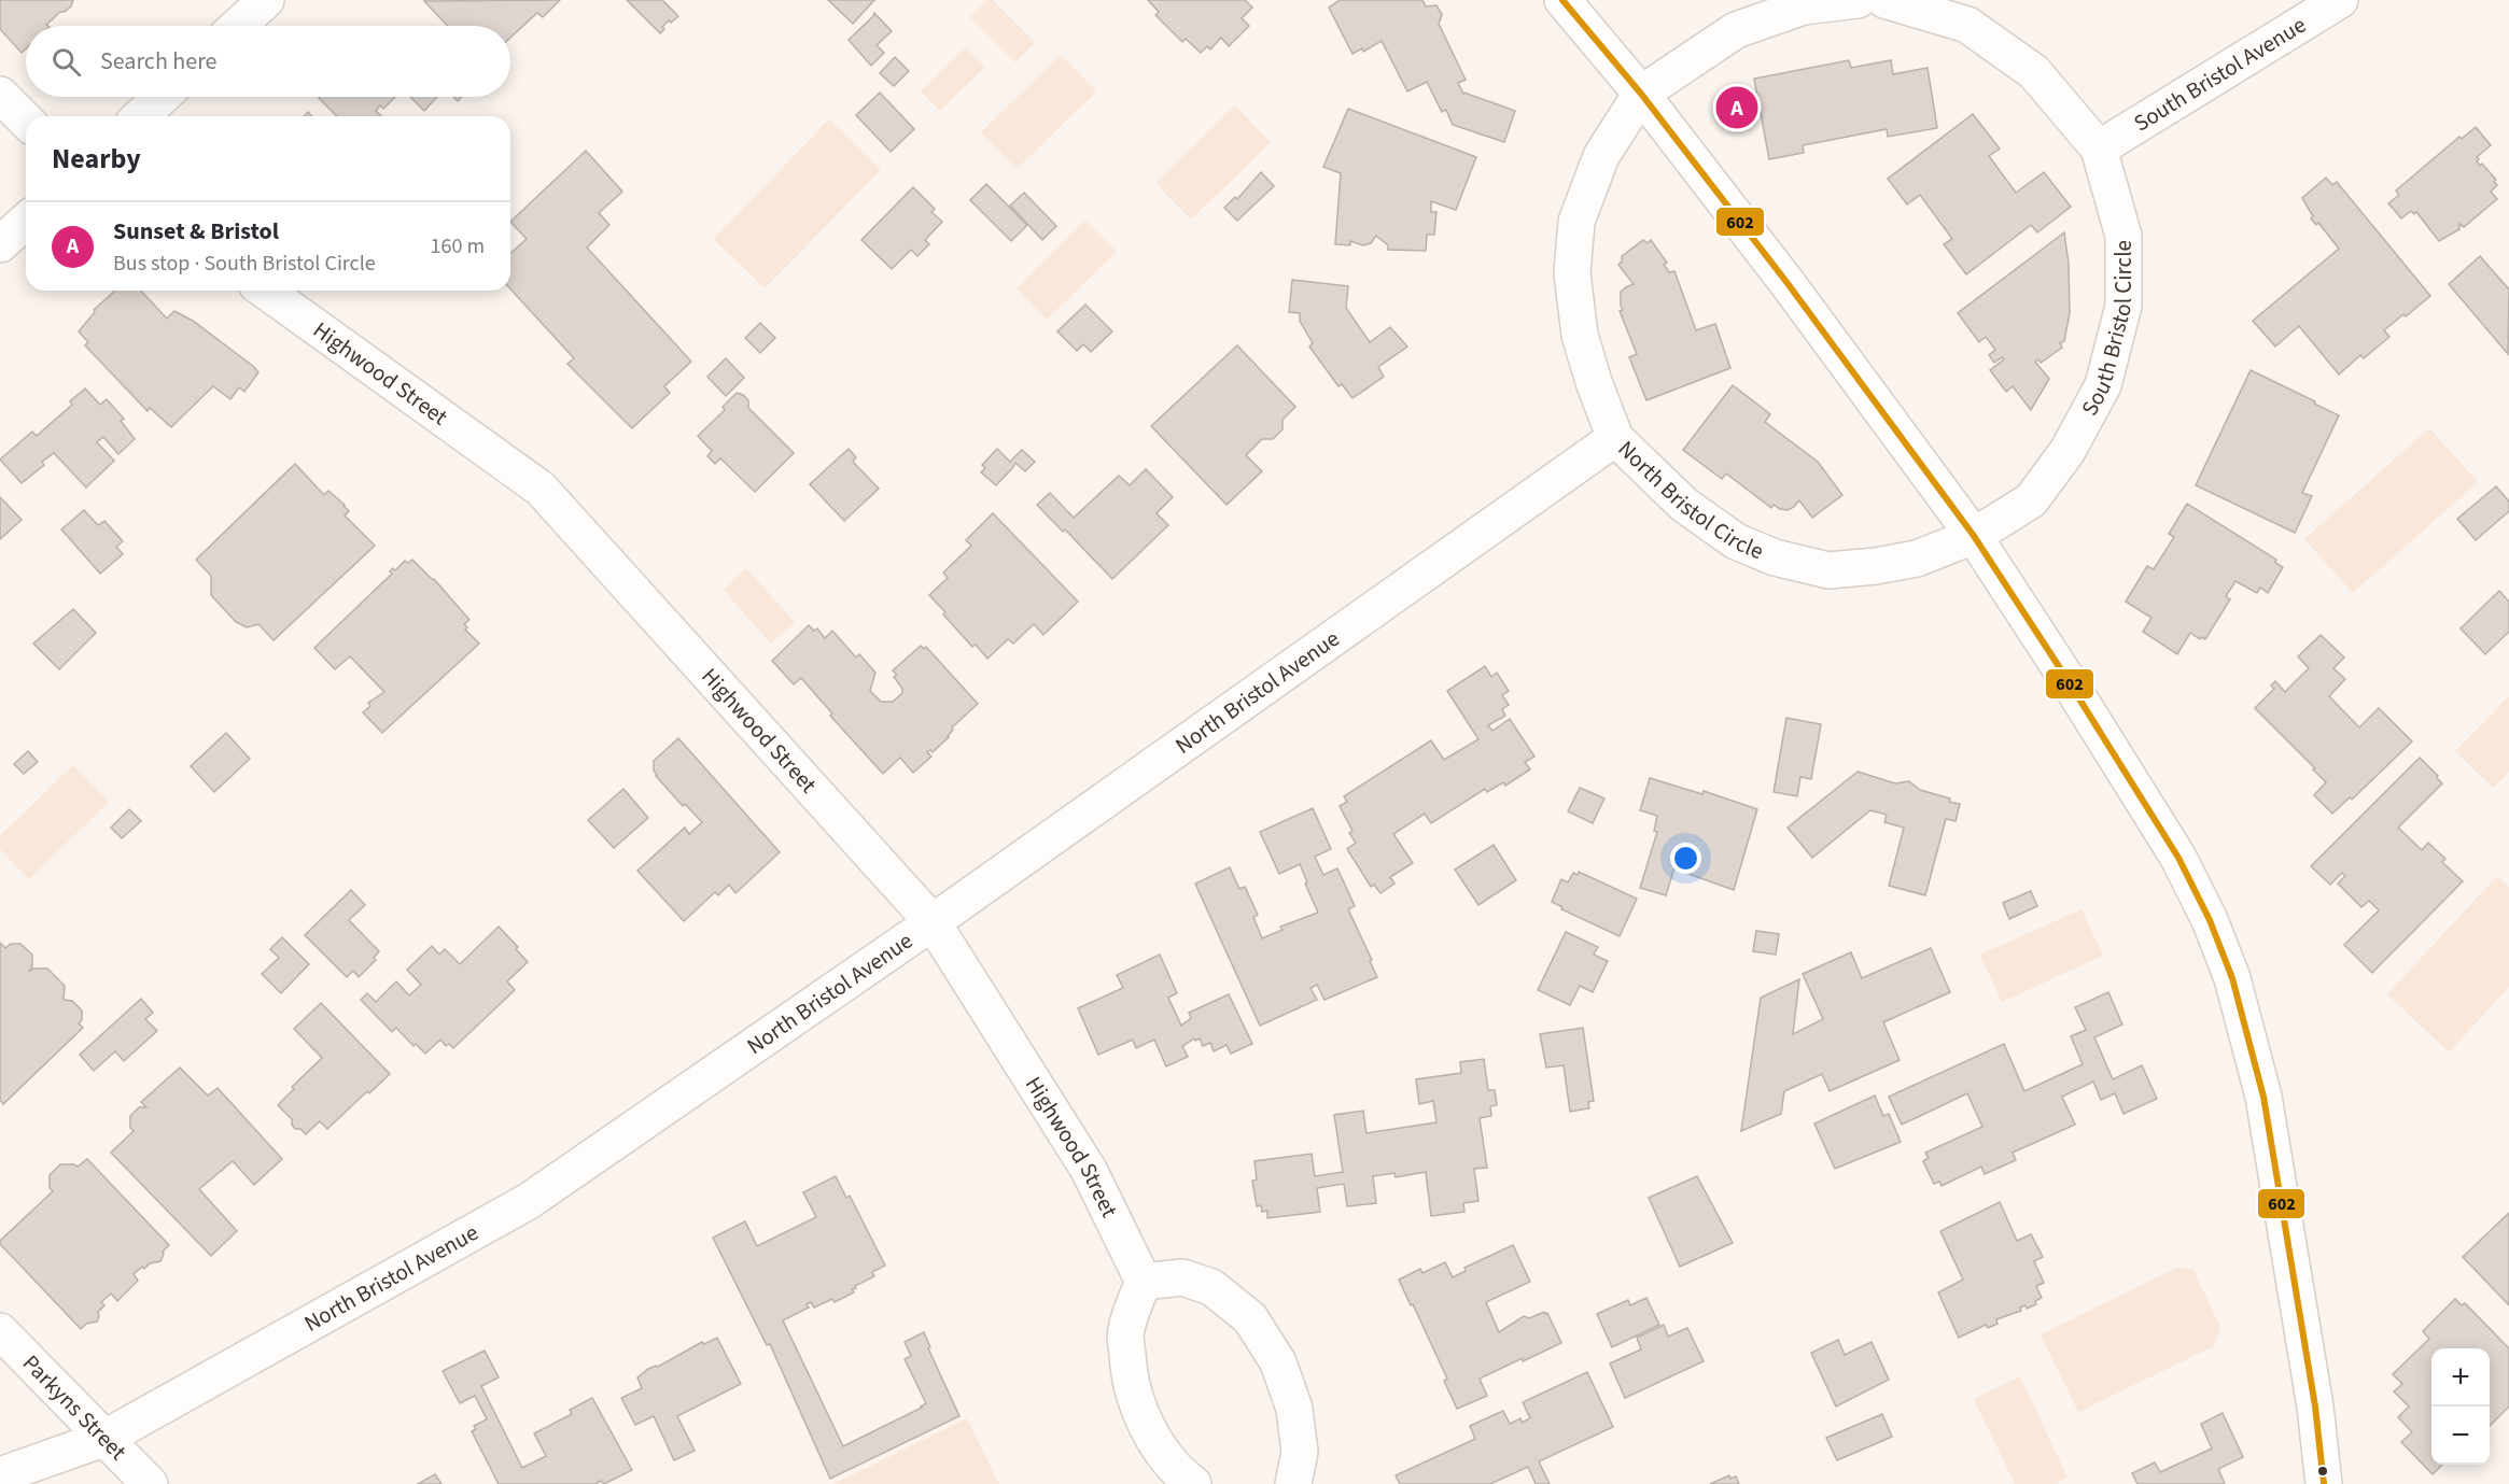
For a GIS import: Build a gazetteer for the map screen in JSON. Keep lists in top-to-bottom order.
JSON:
{
  "streets": {
    "street": [
      "South Bristol Avenue",
      "South Bristol Circle",
      "Highwood Street",
      "North Bristol Circle",
      "North Bristol Avenue",
      "Parkyns Street"
    ]
  },
  "crossings": [
    ["South Bristol Avenue", "South Bristol Circle"],
    ["South Bristol Circle", "North Bristol Circle"],
    ["Highwood Street", "North Bristol Avenue"],
    ["North Bristol Circle", "North Bristol Avenue"],
    ["North Bristol Avenue", "Parkyns Street"]
  ],
  "lines": ["transit line 602"],
  "page": {
    "search": "Search here",
    "pins": "A",
    "heading": "Nearby",
    "list": [
      {
        "mark": "A",
        "name": "Sunset & Bristol",
        "note": "Bus stop · South Bristol Circle",
        "value": "160 m"
      }
    ],
    "map_buttons": ["+", "−"]
  }
}
